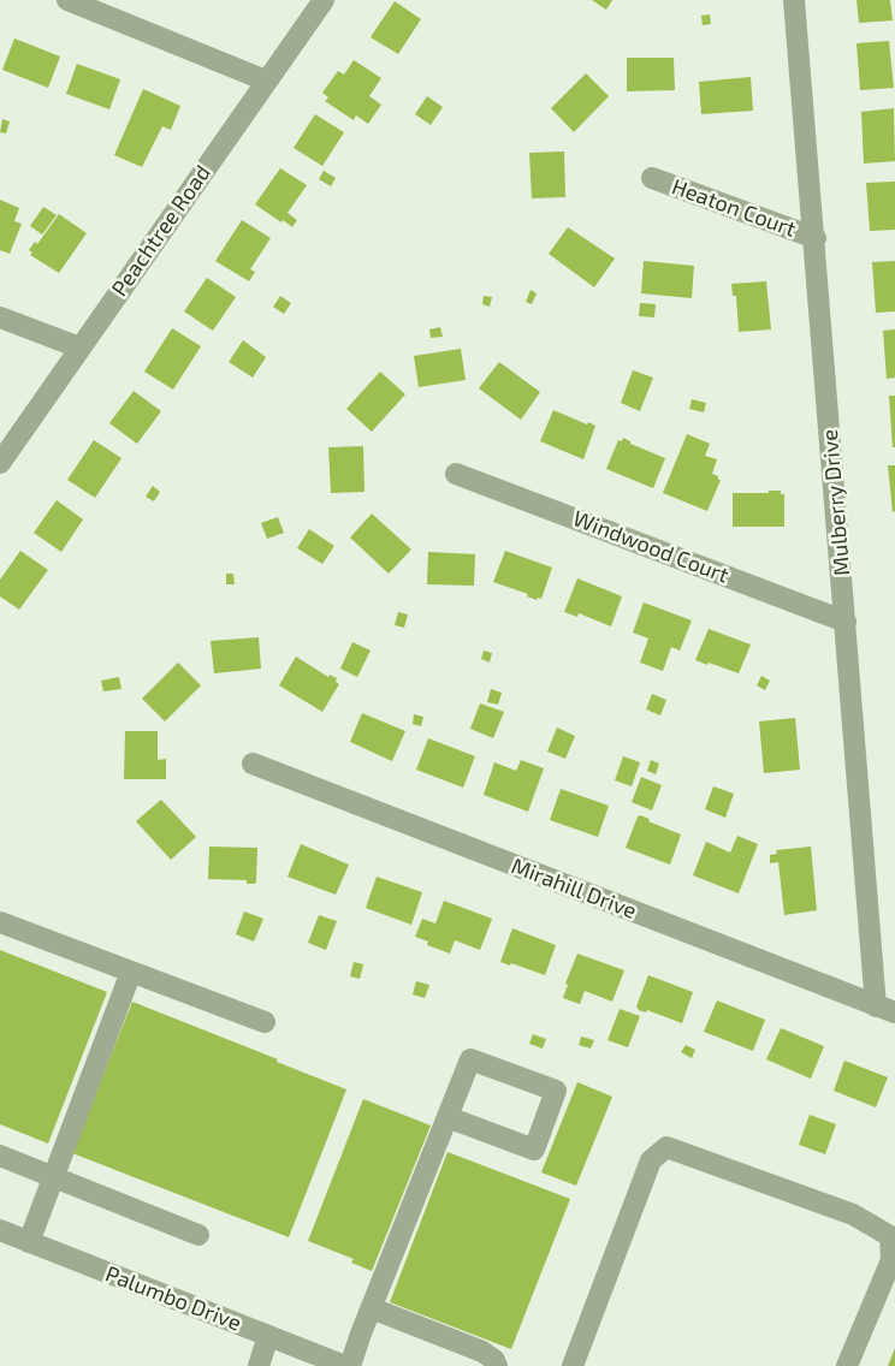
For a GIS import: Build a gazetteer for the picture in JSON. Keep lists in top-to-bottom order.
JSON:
{
  "streets": {
    "street": [
      "Heaton Court",
      "Peachtree Road",
      "Mulberry Drive",
      "Windwood Court",
      "Mirahill Drive",
      "Palumbo Drive"
    ]
  },
  "crossings": [
    ["Heaton Court", "Mulberry Drive"],
    ["Mulberry Drive", "Windwood Court"],
    ["Mulberry Drive", "Mirahill Drive"]
  ]
}
